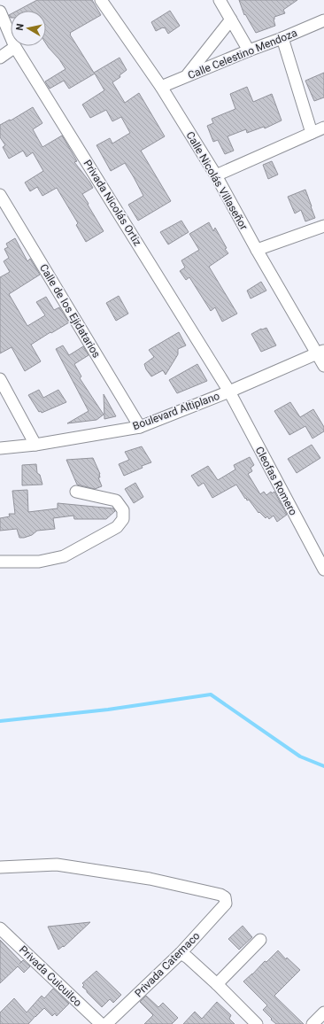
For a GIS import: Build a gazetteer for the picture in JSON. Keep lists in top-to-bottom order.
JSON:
{
  "streets": {
    "street": [
      "Calle Celestino Mendoza",
      "Calle Nicolás Villaseñor",
      "Privada Nicolás Ortiz",
      "Calle de los Ejidatarios",
      "Boulevard Altiplano",
      "Cleofas Romero",
      "Privada Catemaco",
      "Privada Cuicuilco"
    ]
  },
  "crossings": [
    ["Calle Celestino Mendoza", "Calle Nicolás Villaseñor"],
    ["Calle Nicolás Villaseñor", "Boulevard Altiplano"],
    ["Privada Nicolás Ortiz", "Boulevard Altiplano"],
    ["Privada Nicolás Ortiz", "Cleofas Romero"],
    ["Calle de los Ejidatarios", "Boulevard Altiplano"],
    ["Boulevard Altiplano", "Cleofas Romero"]
  ],
  "north": "left"
}
